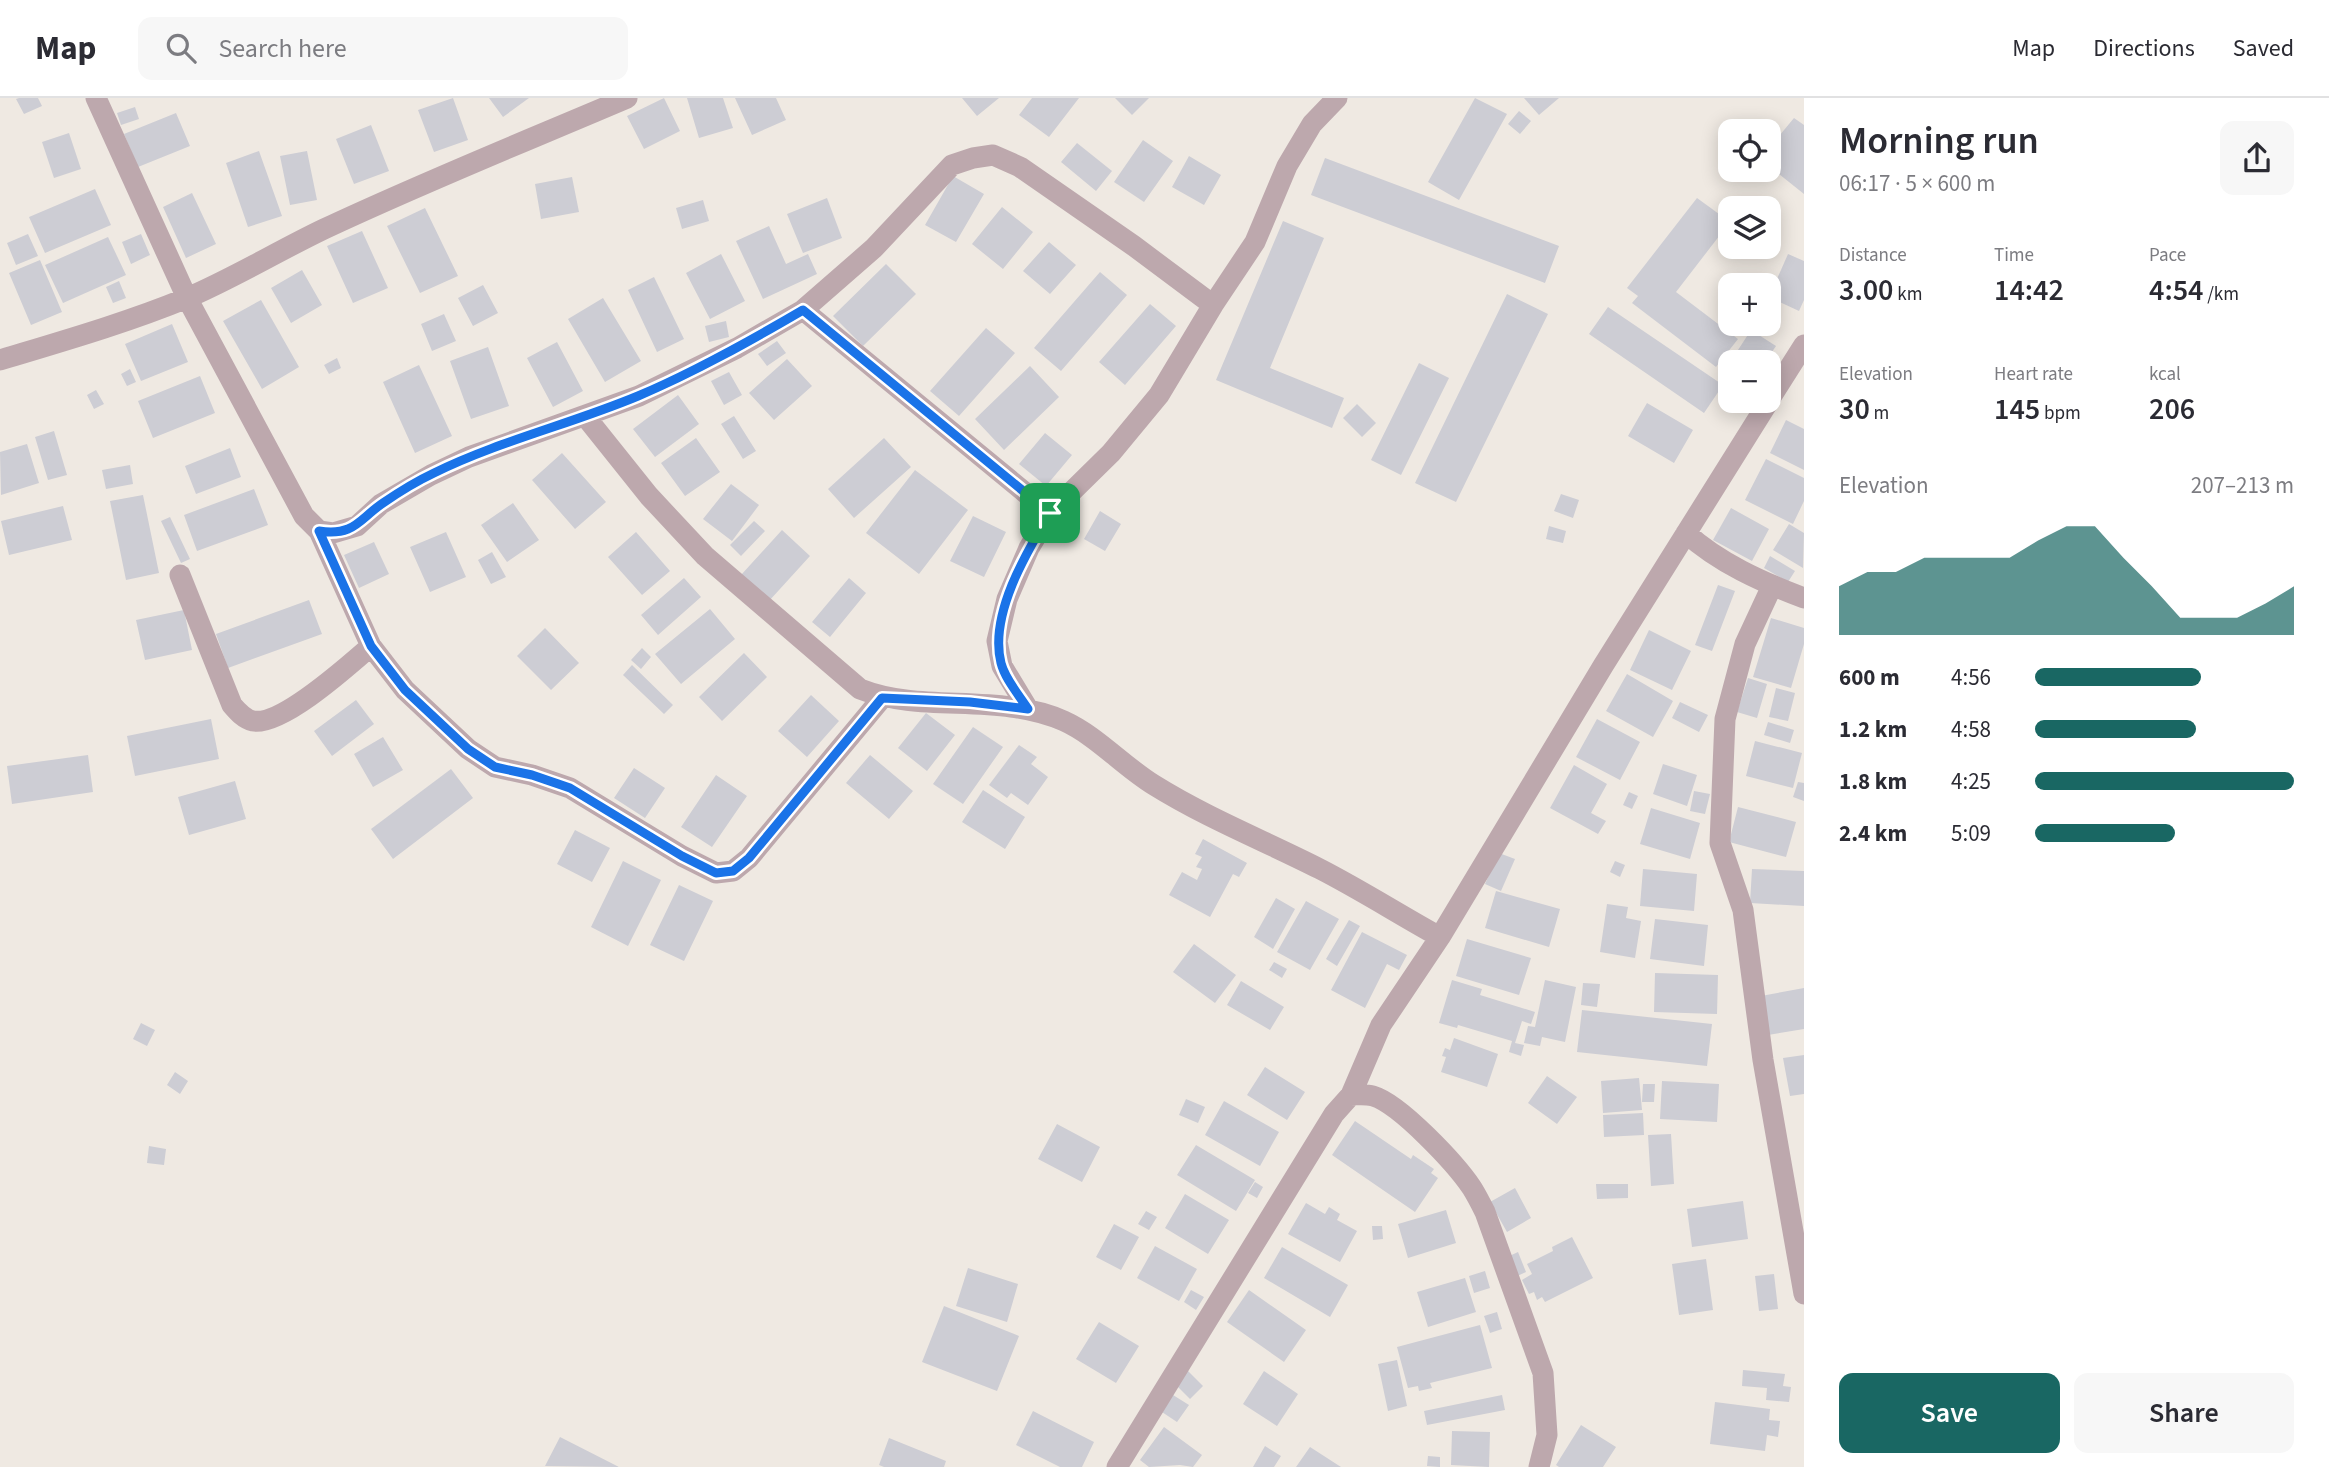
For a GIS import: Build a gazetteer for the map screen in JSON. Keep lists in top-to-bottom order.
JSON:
{
  "page": {
    "header": "Map",
    "search": "Search here",
    "nav": ["Map", "Directions", "Saved"],
    "heading": ["Morning run", "06:17 · 5 × 600 m"],
    "map_buttons": ["+", "−"],
    "stats": [
      ["Distance", "3.00 km"],
      ["Time", "14:42"],
      ["Pace", "4:54 /km"],
      ["Elevation", "30 m"],
      ["Heart rate", "145 bpm"],
      ["kcal", "206"]
    ],
    "chart": ["Elevation", "207–213 m"],
    "list": [
      {
        "name": "600 m",
        "note": "4:56"
      },
      {
        "name": "1.2 km",
        "note": "4:58"
      },
      {
        "name": "1.8 km",
        "note": "4:25"
      },
      {
        "name": "2.4 km",
        "note": "5:09"
      }
    ],
    "buttons": ["Save", "Share"]
  }
}
